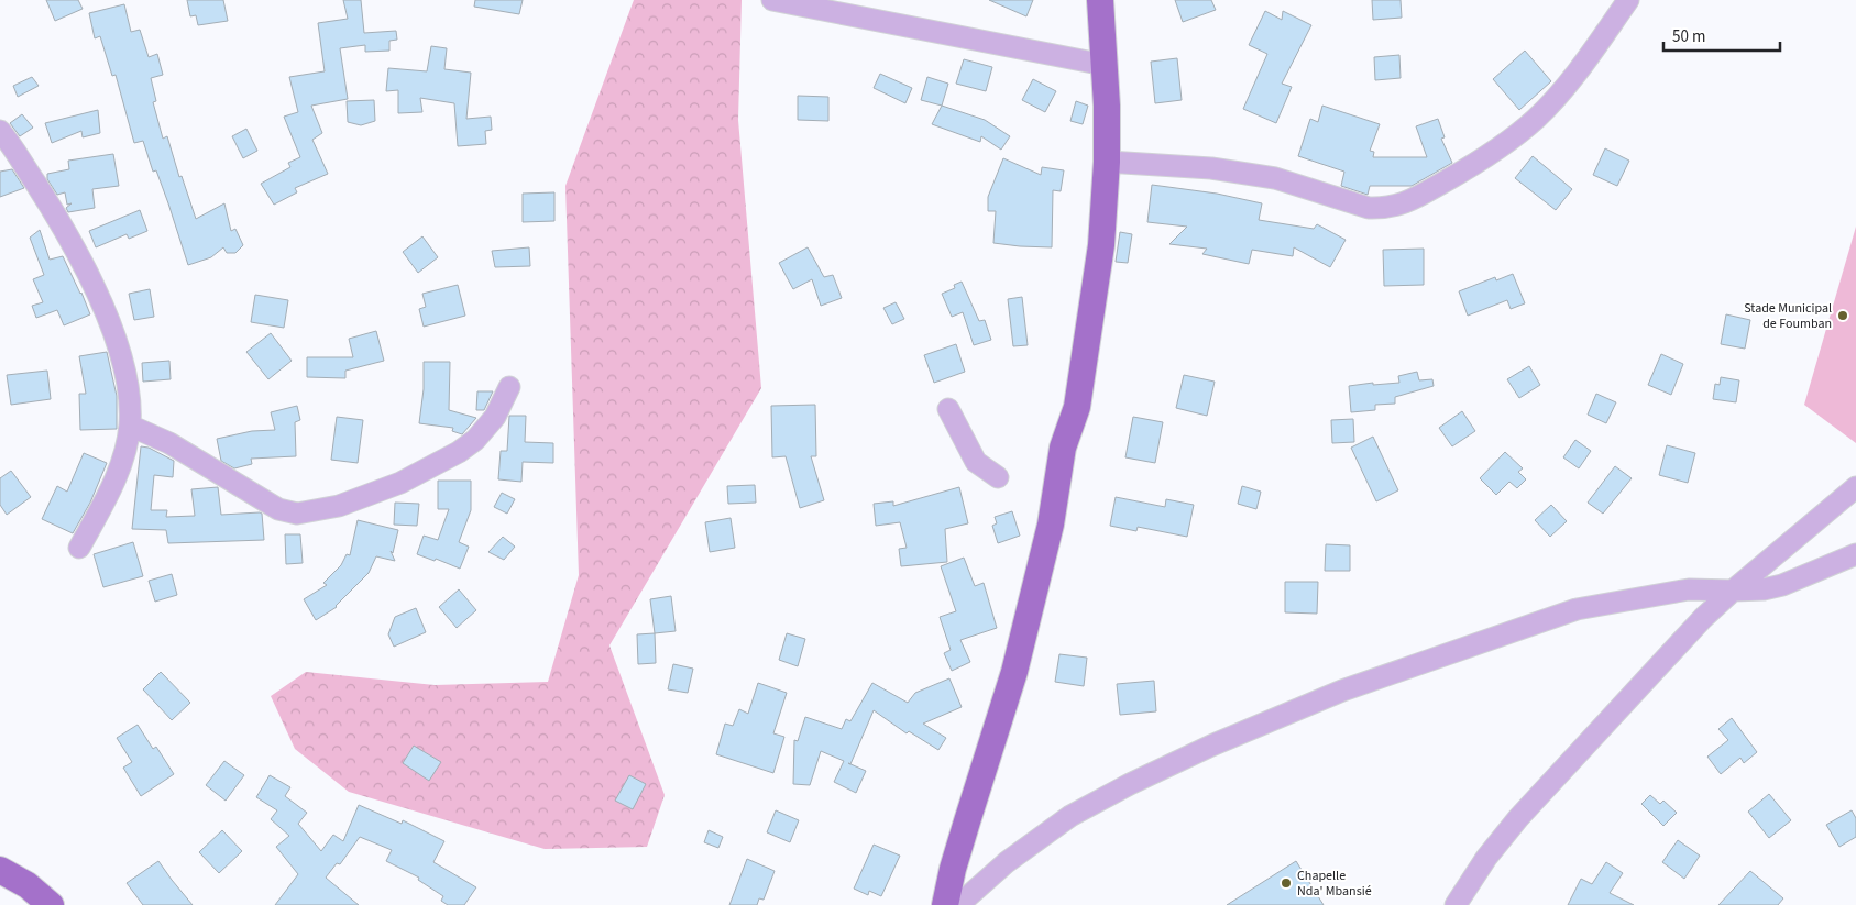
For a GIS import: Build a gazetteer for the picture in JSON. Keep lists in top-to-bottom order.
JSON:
{
  "places": ["Stade Municipal de Foumban", "Chapelle Nda' Mbansié"],
  "scale_bar": "50 m"
}
